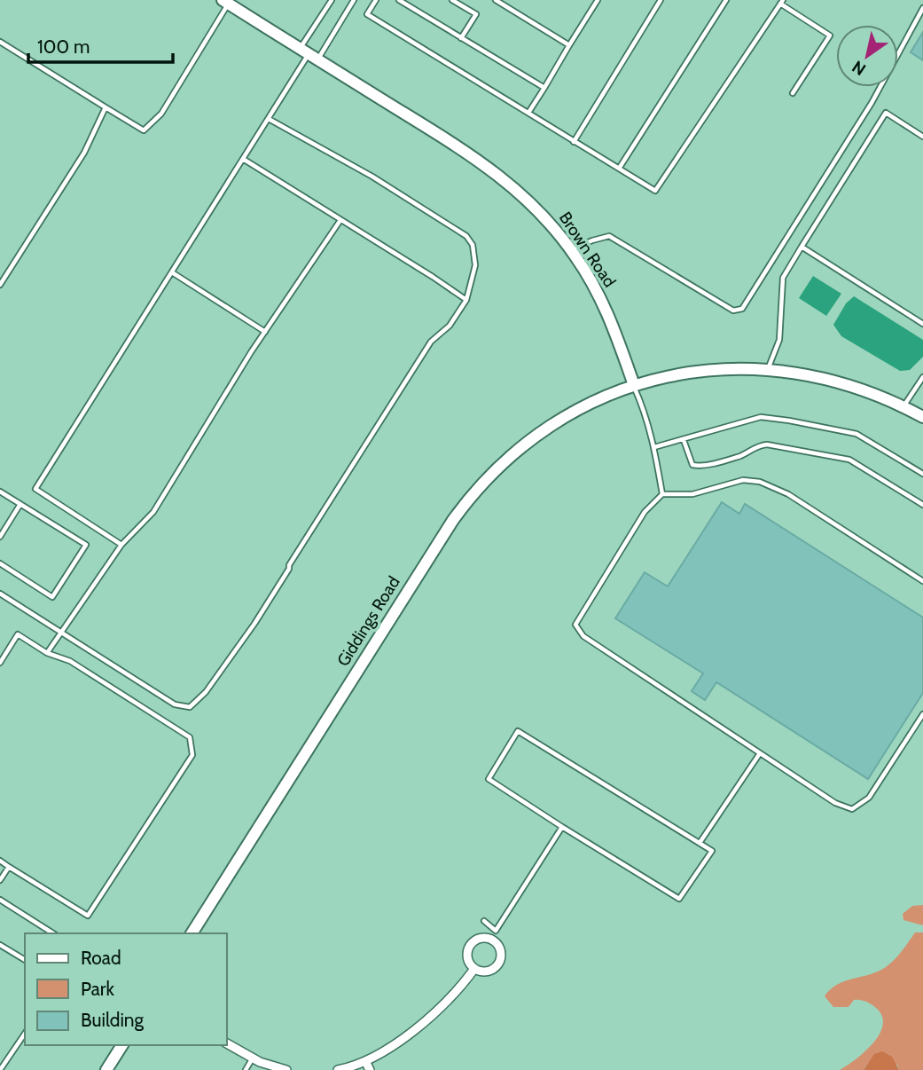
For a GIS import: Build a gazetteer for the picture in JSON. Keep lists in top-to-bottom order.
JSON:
{
  "streets": {
    "main road": ["Brown Road", "Giddings Road"]
  },
  "crossings": [
    ["Brown Road", "Giddings Road"]
  ],
  "legend": ["Road", "Park", "Building"],
  "scale_bar": "100 m",
  "north": "bottom left"
}
